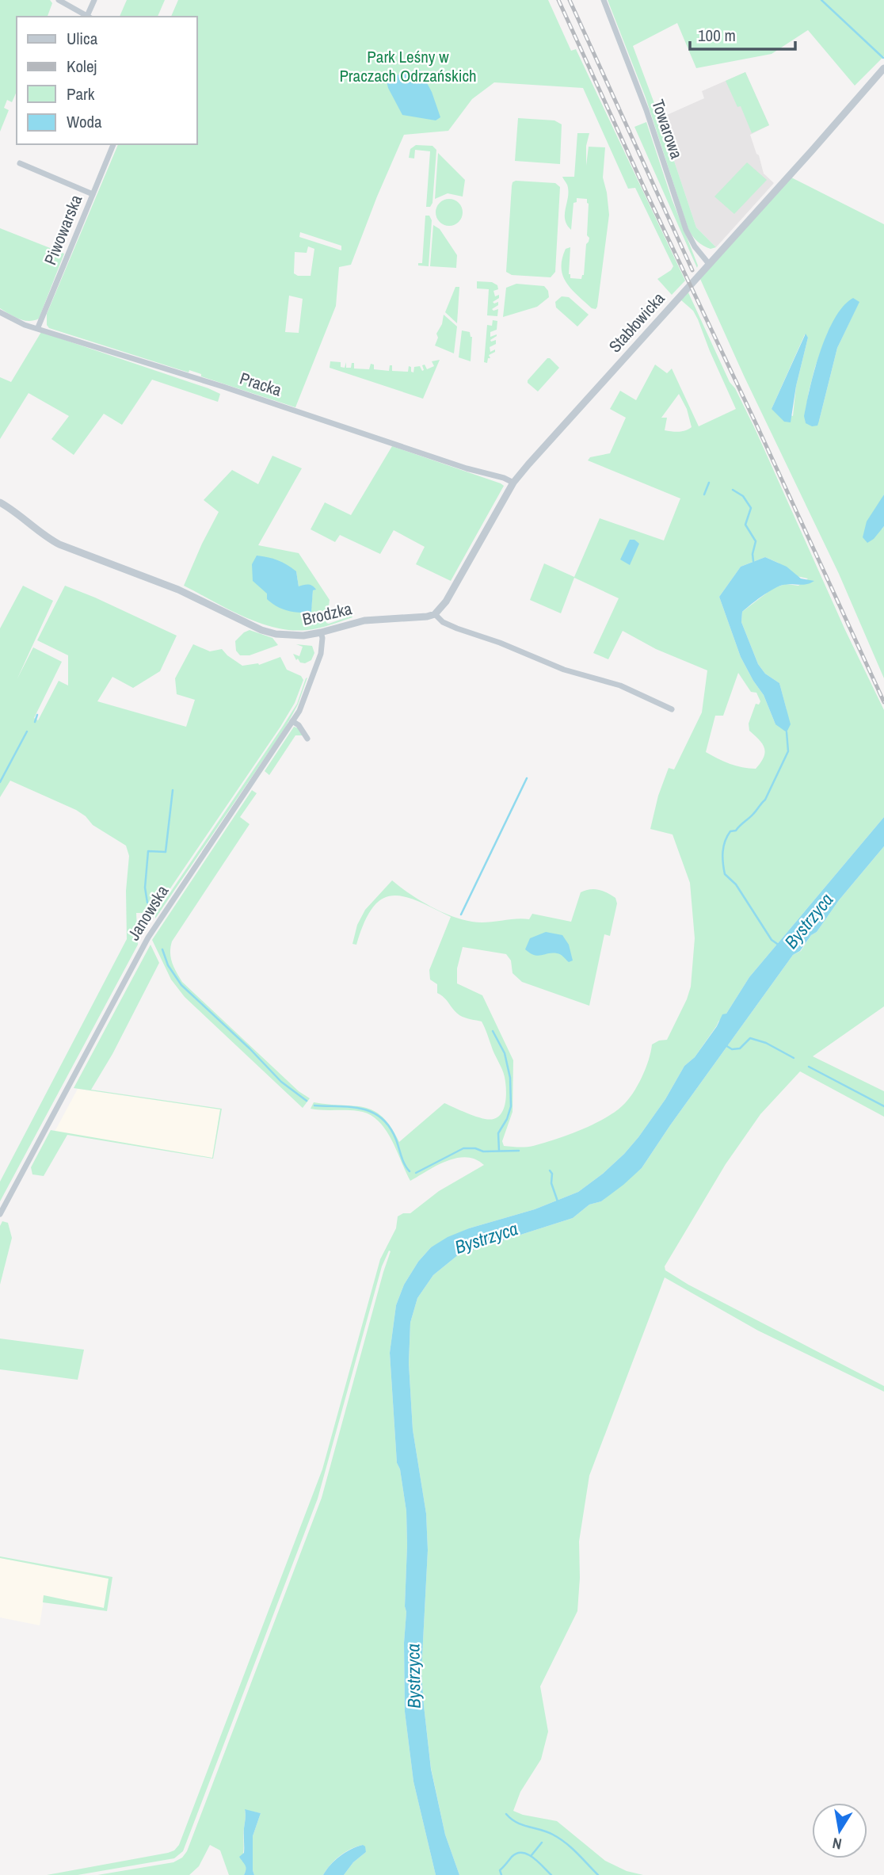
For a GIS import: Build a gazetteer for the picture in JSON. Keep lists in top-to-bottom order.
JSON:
{
  "streets": {
    "street": [
      "Towarowa",
      "Piwowarska",
      "Stabłowicka",
      "Pracka",
      "Brodzka",
      "Janowska"
    ]
  },
  "crossings": [
    ["Towarowa", "Stabłowicka"],
    ["Piwowarska", "Pracka"],
    ["Stabłowicka", "Pracka"],
    ["Stabłowicka", "Brodzka"],
    ["Brodzka", "Janowska"]
  ],
  "water": ["Bystrzyca"],
  "parks": ["Park Leśny w Praczach Odrzańskich"],
  "legend": [
    "Ulica",
    "Kolej",
    "Park",
    "Woda"
  ],
  "scale_bar": "100 m",
  "north": "bottom"
}
